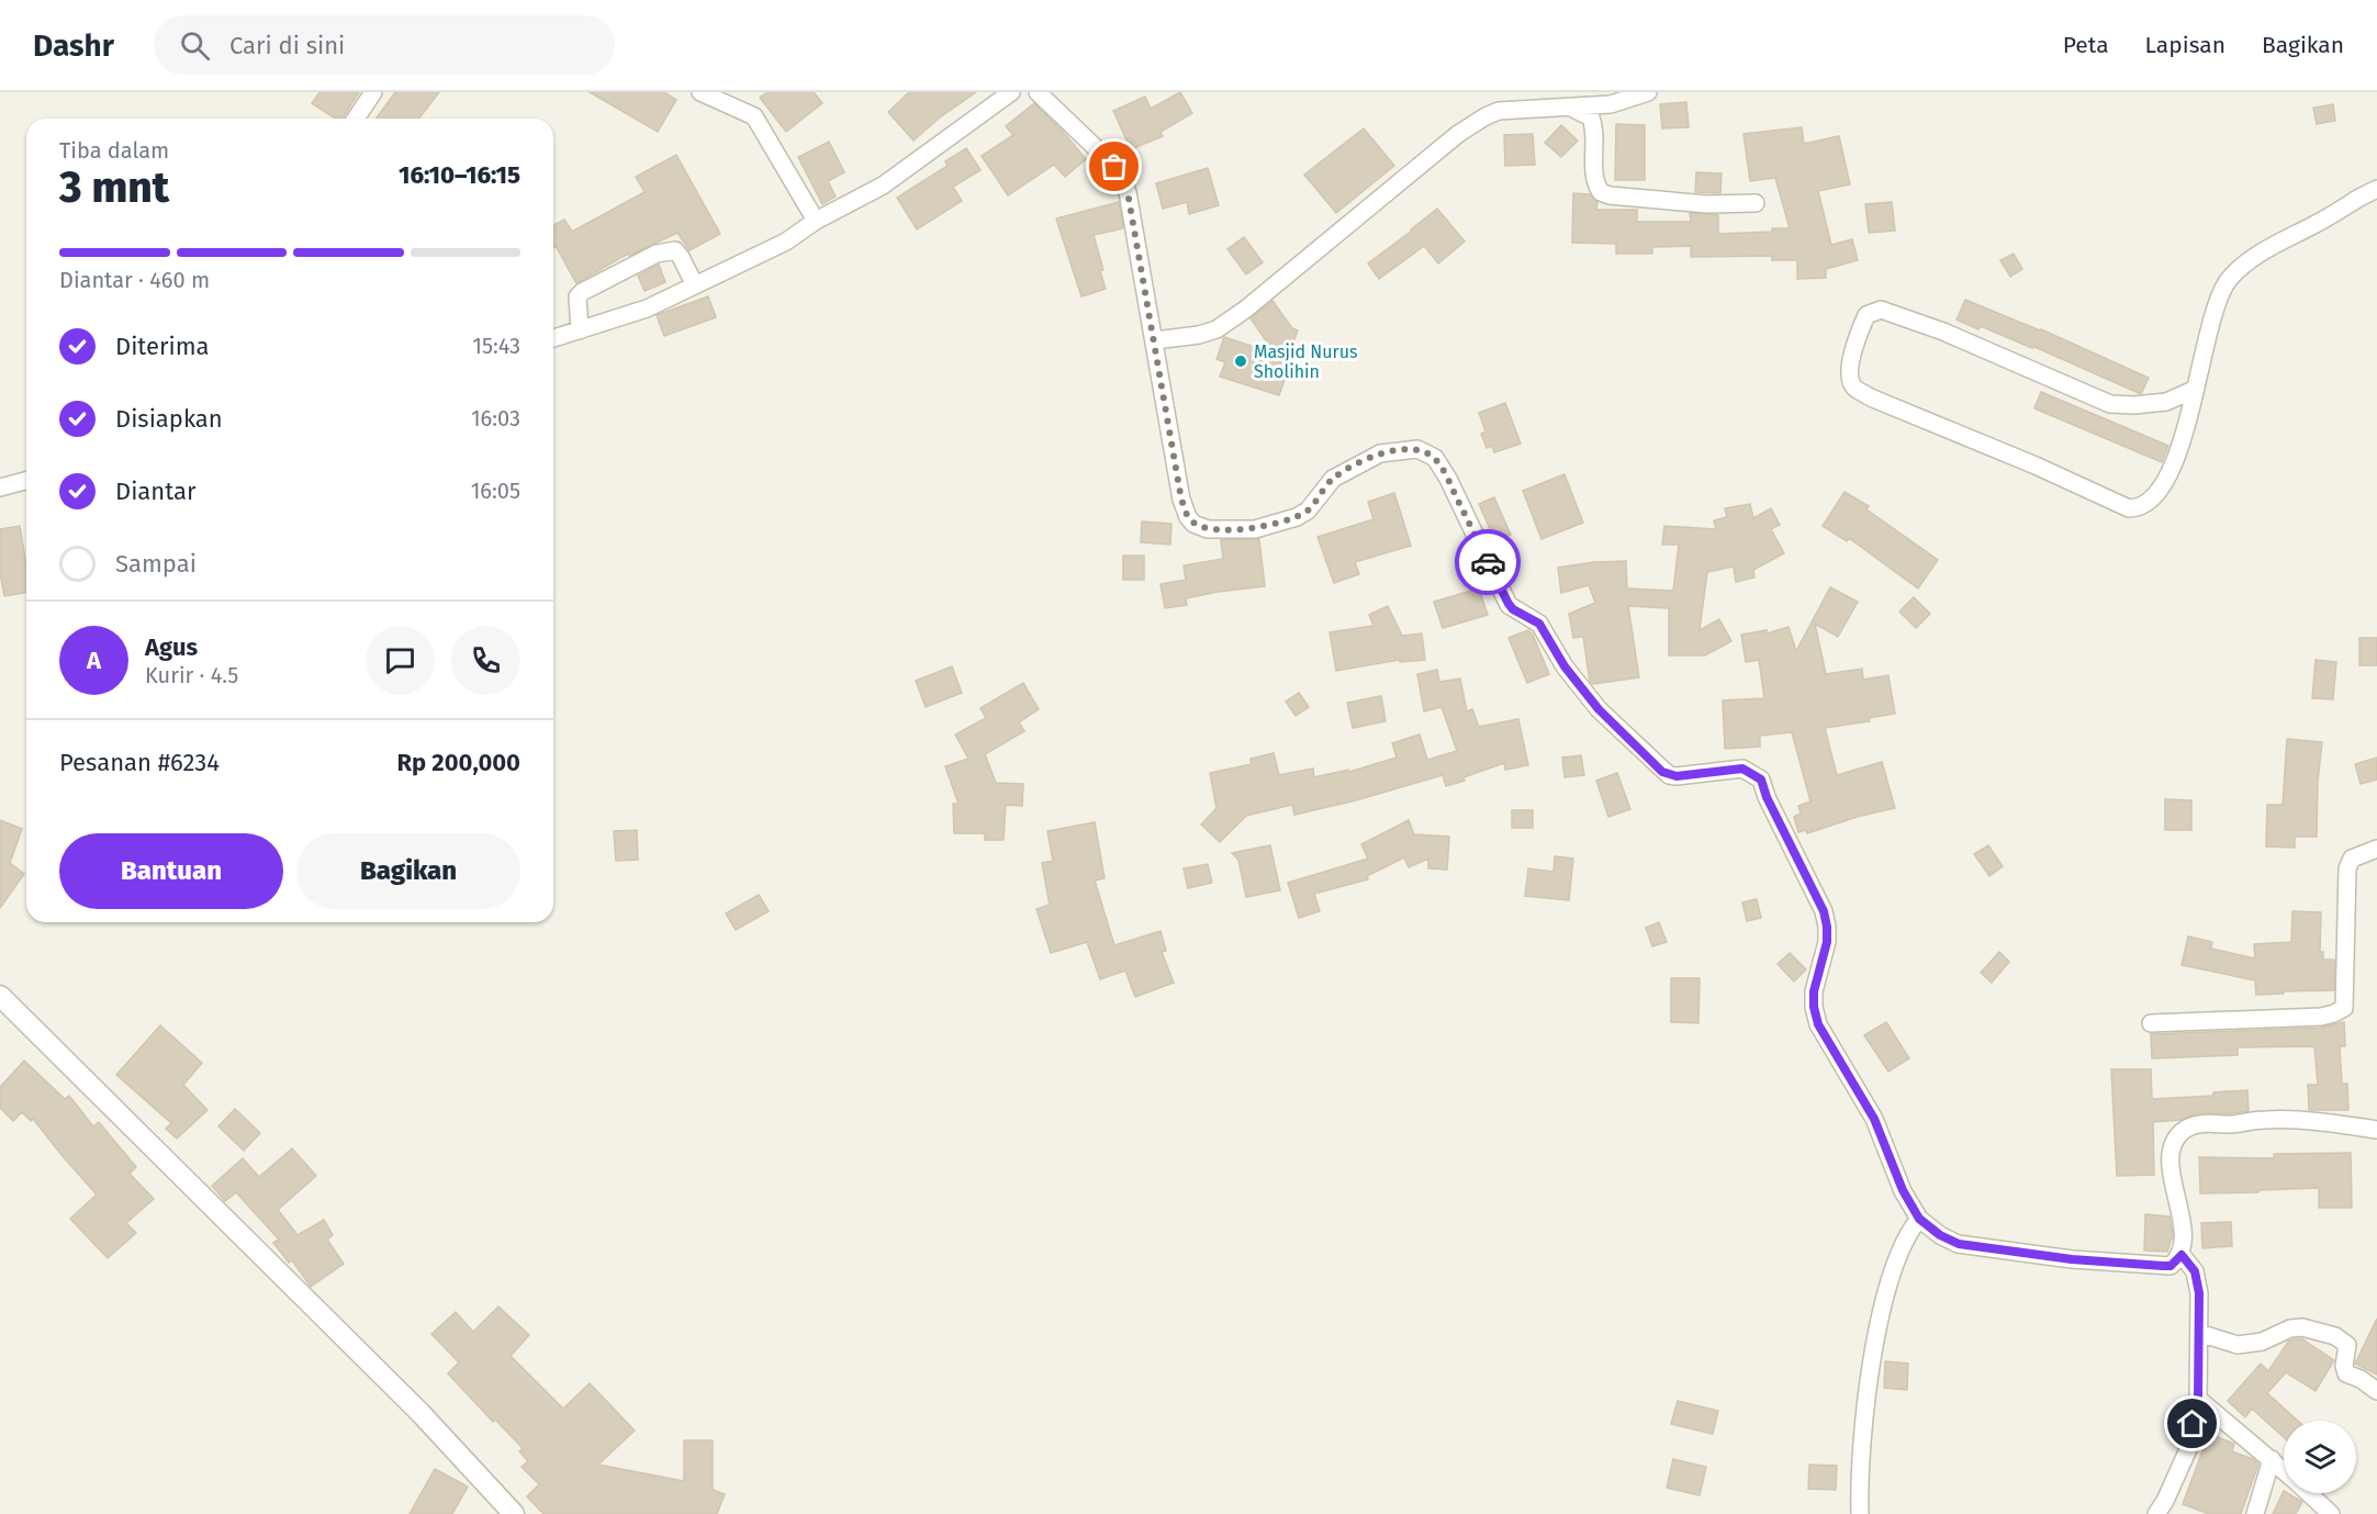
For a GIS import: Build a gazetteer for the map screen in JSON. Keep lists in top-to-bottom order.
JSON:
{
  "places": ["Masjid Nurus Sholihin"],
  "page": {
    "header": "Dashr",
    "search": "Cari di sini",
    "nav": ["Peta", "Lapisan", "Bagikan"],
    "heading": ["3 mnt", "Tiba dalam", "16:10–16:15"],
    "panel": [
      "Agus",
      "Kurir · 4.5",
      "Pesanan #6234",
      "Rp 200,000"
    ],
    "bar": "Diantar · 460 m",
    "list": [
      ["Diterima", "15:43"],
      ["Disiapkan", "16:03"],
      ["Diantar", "16:05"],
      "Sampai"
    ],
    "round": "A",
    "buttons": ["Bantuan", "Bagikan"]
  }
}
